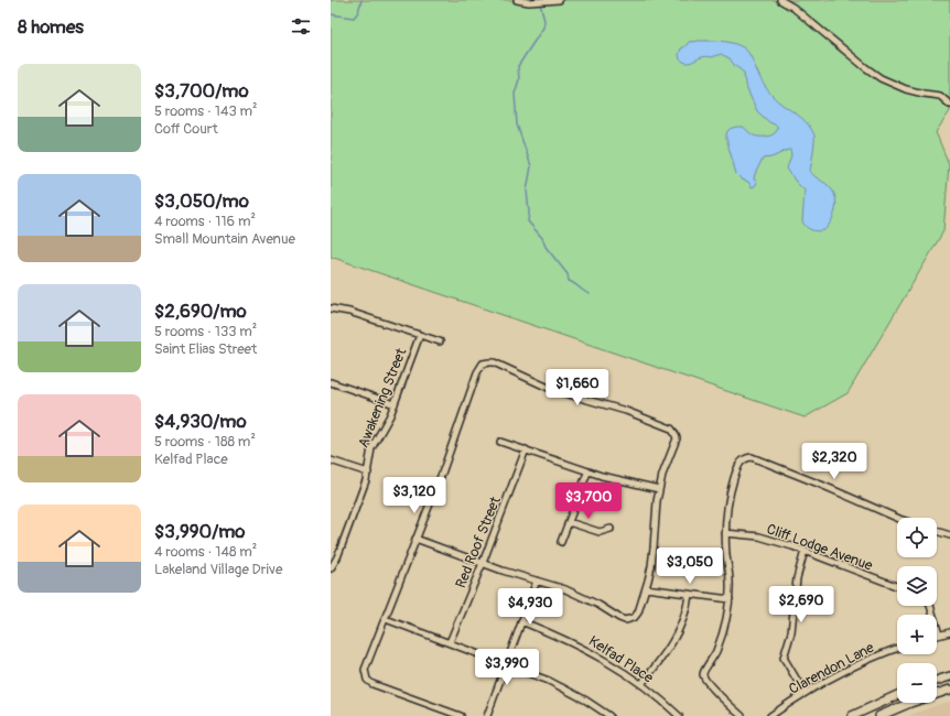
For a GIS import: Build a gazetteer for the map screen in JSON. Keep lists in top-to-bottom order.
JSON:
{
  "streets": {
    "street": [
      "Awakening Street",
      "Red Roof Street",
      "Cliff Lodge Avenue",
      "Kelfad Place",
      "Clarendon Lane"
    ]
  },
  "page": {
    "heading": "8 homes",
    "list": [
      {
        "name": "$3,700/mo",
        "note": "5 rooms · 143 m² · Coff Court"
      },
      {
        "name": "$3,050/mo",
        "note": "4 rooms · 116 m² · Small Mountain Avenue"
      },
      {
        "name": "$2,690/mo",
        "note": "5 rooms · 133 m² · Saint Elias Street"
      },
      {
        "name": "$4,930/mo",
        "note": "5 rooms · 188 m² · Kelfad Place"
      },
      {
        "name": "$3,990/mo",
        "note": "4 rooms · 148 m² · Lakeland Village Drive"
      }
    ],
    "price": [
      "$1,660",
      "$2,320",
      "$3,120",
      "$3,700",
      "$3,050",
      "$2,690",
      "$4,930",
      "$3,990"
    ],
    "map_buttons": ["+", "−"]
  }
}
